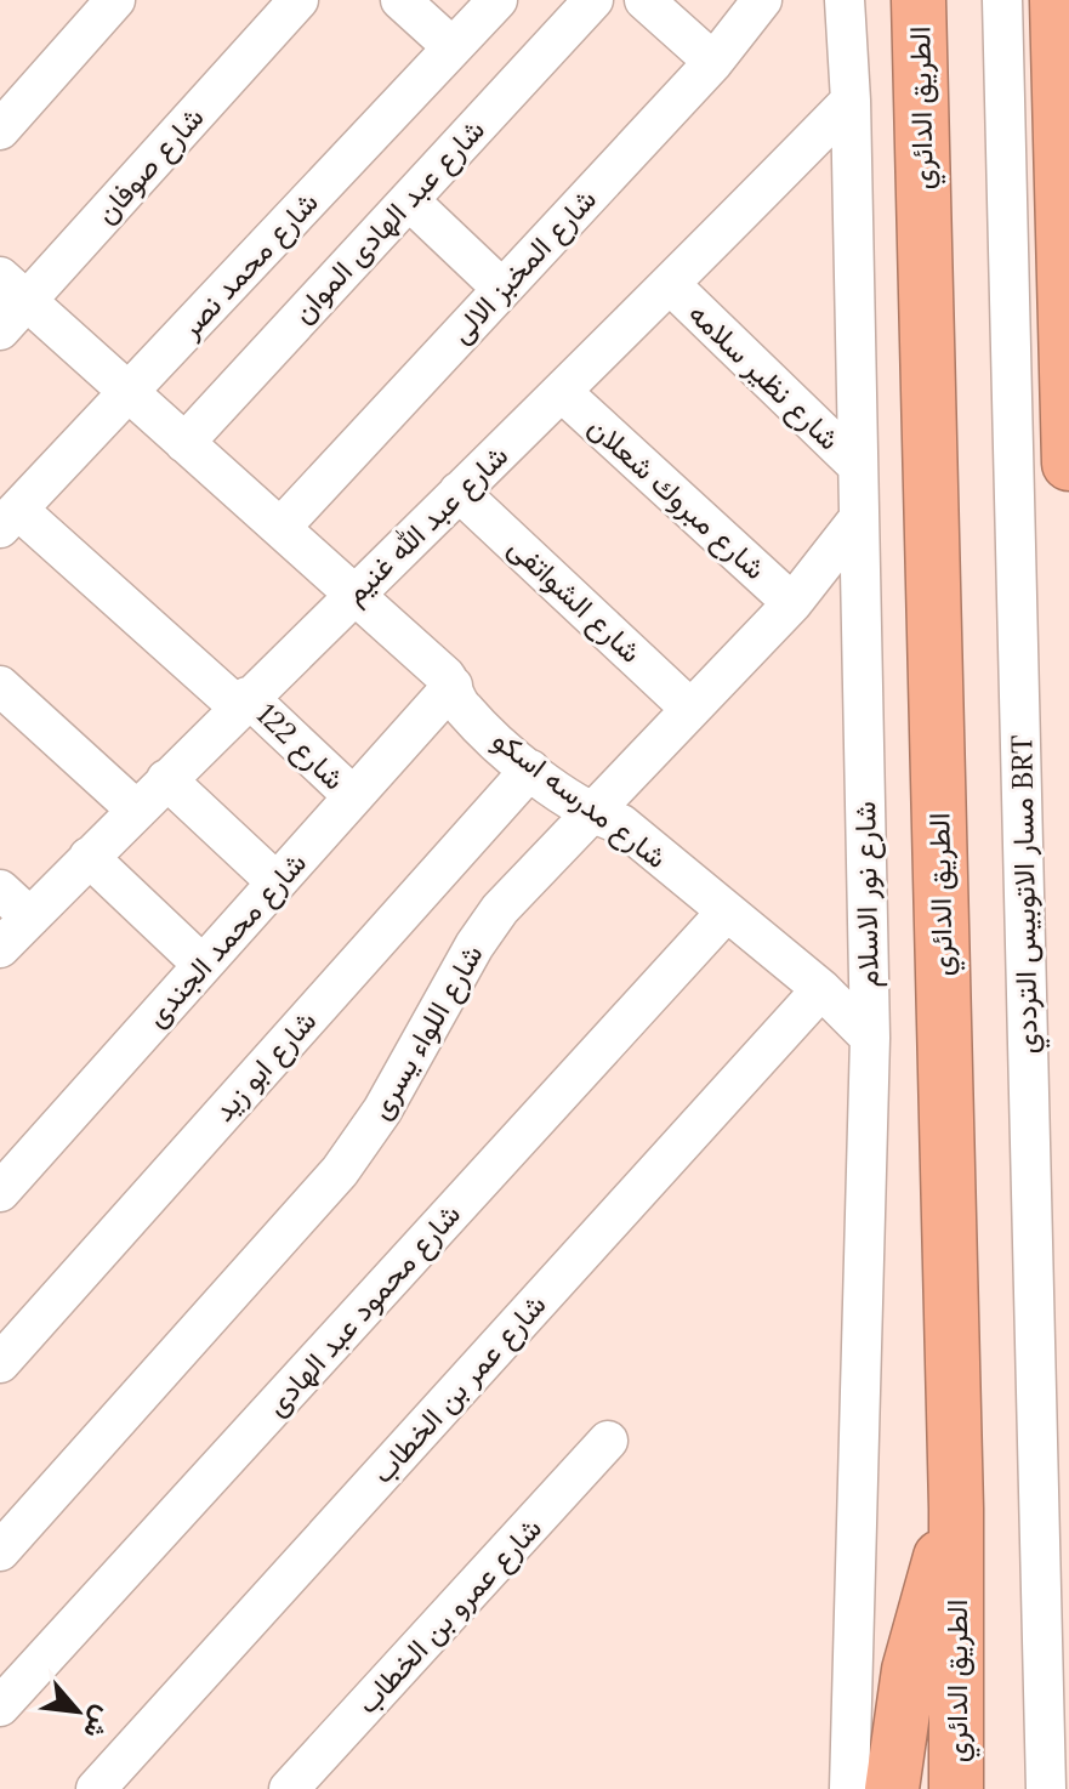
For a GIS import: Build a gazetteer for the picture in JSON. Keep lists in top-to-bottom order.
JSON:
{
  "streets": {
    "highway": ["الطريق الدائري"],
    "street": [
      "شارع صوفان",
      "شارع عبد الهادى الموان",
      "شارع محمد نصر",
      "شارع المخبز الالى",
      "شارع نظير سلامه",
      "شارع مبروك شعلان",
      "شارع عبد الله غنيم",
      "شارع الشواتفى",
      "شارع 122",
      "شارع مدرسه اسكو",
      "شارع نور الاسلام",
      "مسار الاتوبيس الترددي BRT",
      "شارع محمد الجندى",
      "شارع اللواء يسرى",
      "شارع ابو زيد",
      "شارع محمود عبد الهادى",
      "شارع عمر بن الخطاب",
      "شارع عمرو بن الخطاب"
    ]
  },
  "crossings": [
    ["شارع صوفان", "شارع مدرسه اسكو"],
    ["شارع عبد الهادى الموان", "شارع مدرسه اسكو"],
    ["شارع محمد نصر", "شارع 122"],
    ["شارع محمد نصر", "شارع مدرسه اسكو"],
    ["شارع المخبز الالى", "شارع مدرسه اسكو"],
    ["شارع نظير سلامه", "شارع عبد الله غنيم"],
    ["شارع نظير سلامه", "شارع نور الاسلام"],
    ["شارع مبروك شعلان", "شارع عبد الله غنيم"],
    ["شارع مبروك شعلان", "شارع اللواء يسرى"],
    ["شارع عبد الله غنيم", "شارع الشواتفى"],
    ["شارع عبد الله غنيم", "شارع 122"],
    ["شارع عبد الله غنيم", "شارع مدرسه اسكو"],
    ["شارع عبد الله غنيم", "شارع نور الاسلام"],
    ["شارع الشواتفى", "شارع اللواء يسرى"],
    ["شارع 122", "شارع محمد الجندى"],
    ["شارع مدرسه اسكو", "شارع نور الاسلام"],
    ["شارع مدرسه اسكو", "شارع محمد الجندى"],
    ["شارع مدرسه اسكو", "شارع اللواء يسرى"],
    ["شارع مدرسه اسكو", "شارع ابو زيد"],
    ["شارع مدرسه اسكو", "شارع محمود عبد الهادى"],
    ["شارع مدرسه اسكو", "شارع عمر بن الخطاب"],
    ["شارع نور الاسلام", "شارع اللواء يسرى"]
  ],
  "north": "bottom right"
}
